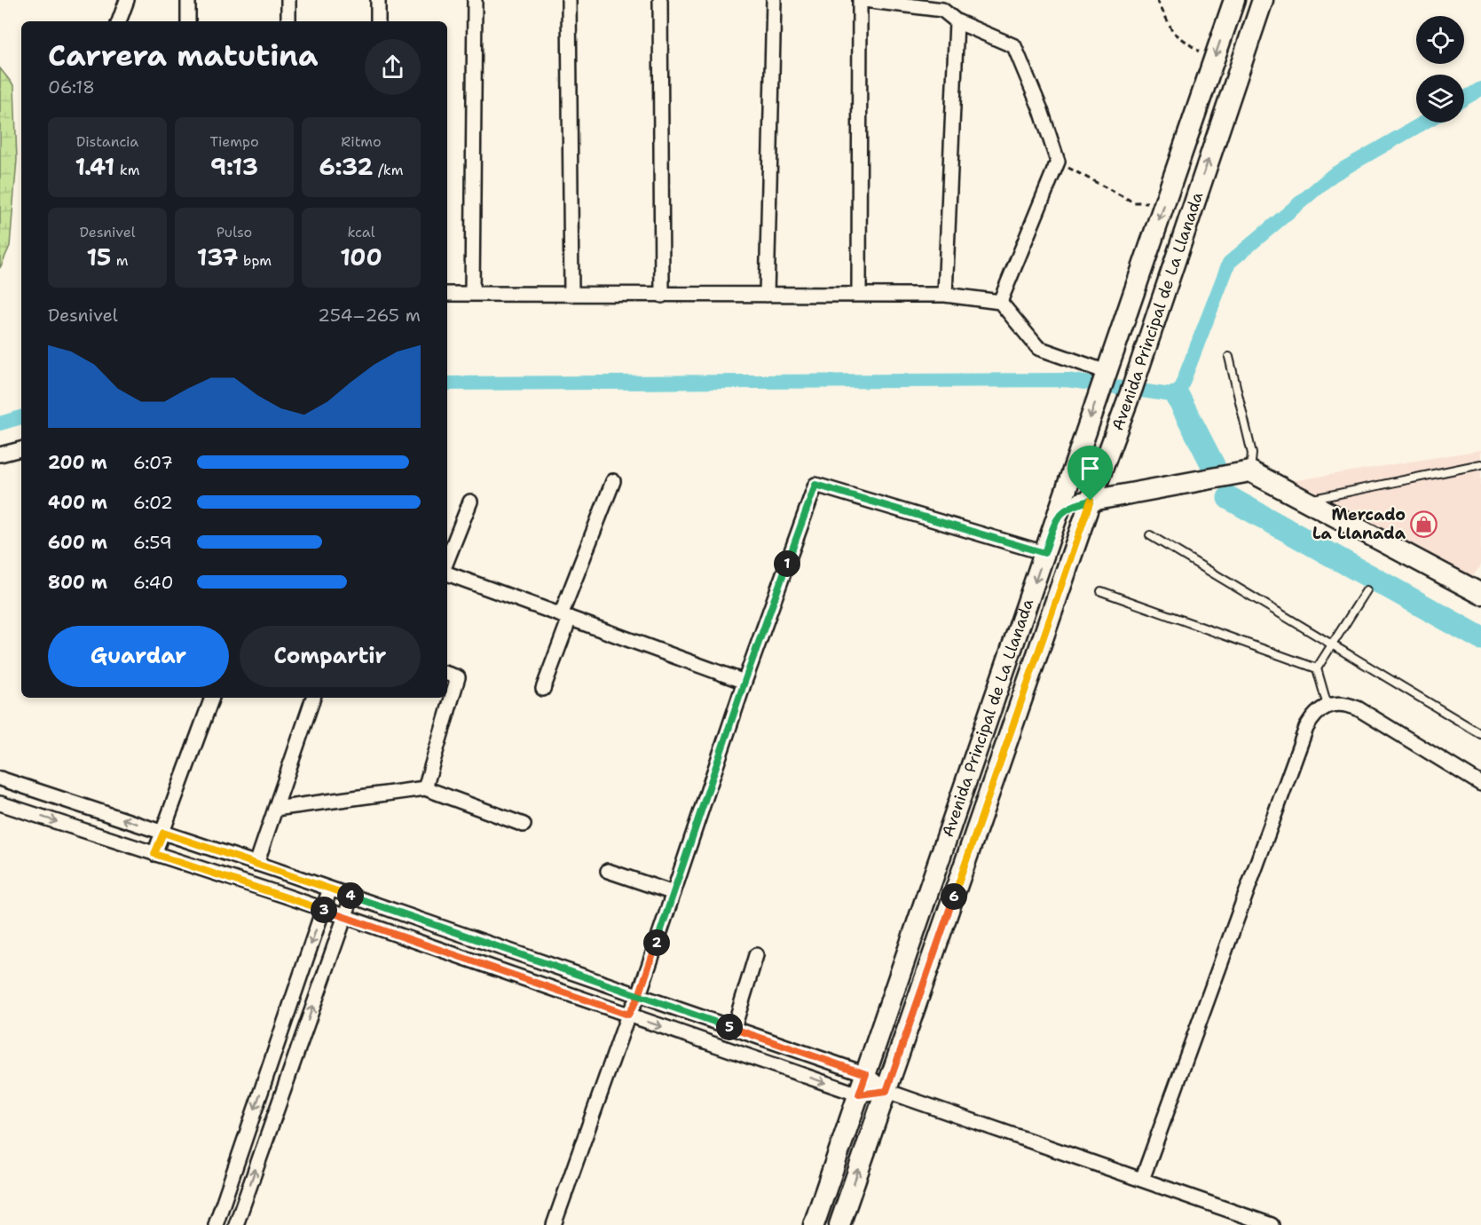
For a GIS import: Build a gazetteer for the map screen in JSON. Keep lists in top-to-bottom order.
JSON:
{
  "streets": {
    "main road": ["Avenida Principal de La Llanada"]
  },
  "places": {
    "shop": ["Mercado La Llanada"]
  },
  "page": {
    "heading": ["Carrera matutina", "06:18"],
    "stats": [
      ["Distancia", "1.41 km"],
      ["Tiempo", "9:13"],
      ["Ritmo", "6:32 /km"],
      ["Desnivel", "15 m"],
      ["Pulso", "137 bpm"],
      ["kcal", "100"]
    ],
    "chart": ["Desnivel", "254–265 m"],
    "list": [
      {
        "name": "200 m",
        "note": "6:07"
      },
      {
        "name": "400 m",
        "note": "6:02"
      },
      {
        "name": "600 m",
        "note": "6:59"
      },
      {
        "name": "800 m",
        "note": "6:40"
      }
    ],
    "pins": [
      "1",
      "4",
      "6",
      "3",
      "2",
      "5"
    ],
    "buttons": ["Guardar", "Compartir"]
  }
}
